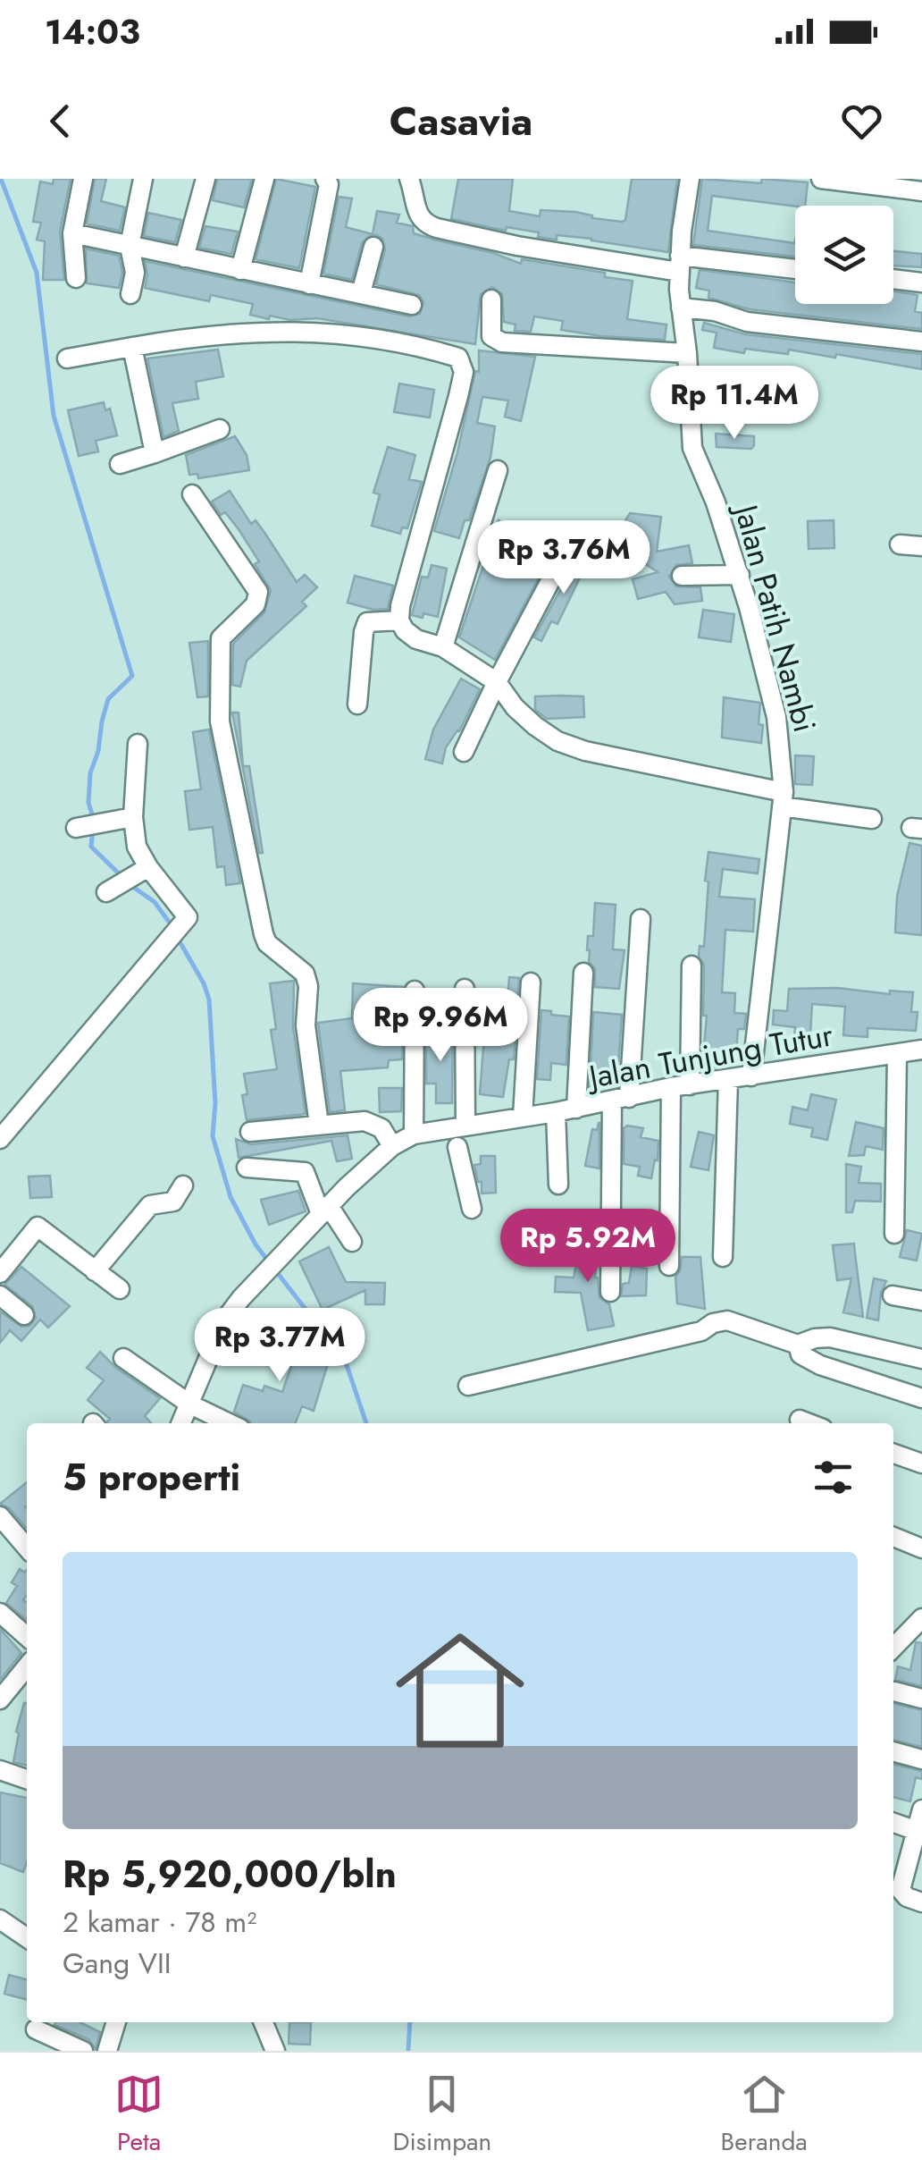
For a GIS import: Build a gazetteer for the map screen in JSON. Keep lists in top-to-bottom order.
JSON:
{
  "streets": {
    "street": ["Jalan Patih Nambi", "Jalan Tunjung Tutur"]
  },
  "crossings": [
    ["Jalan Patih Nambi", "Jalan Tunjung Tutur"]
  ],
  "page": {
    "status": "14:03",
    "header": "Casavia",
    "price": [
      "Rp 11.4M",
      "Rp 3.76M",
      "Rp 9.96M",
      "Rp 5.92M",
      "Rp 3.77M"
    ],
    "heading": "5 properti",
    "list": [
      {
        "name": "Rp 5,920,000/bln",
        "note": "2 kamar · 78 m² · Gang VII"
      }
    ],
    "tabs": ["Peta", "Disimpan", "Beranda"]
  }
}
